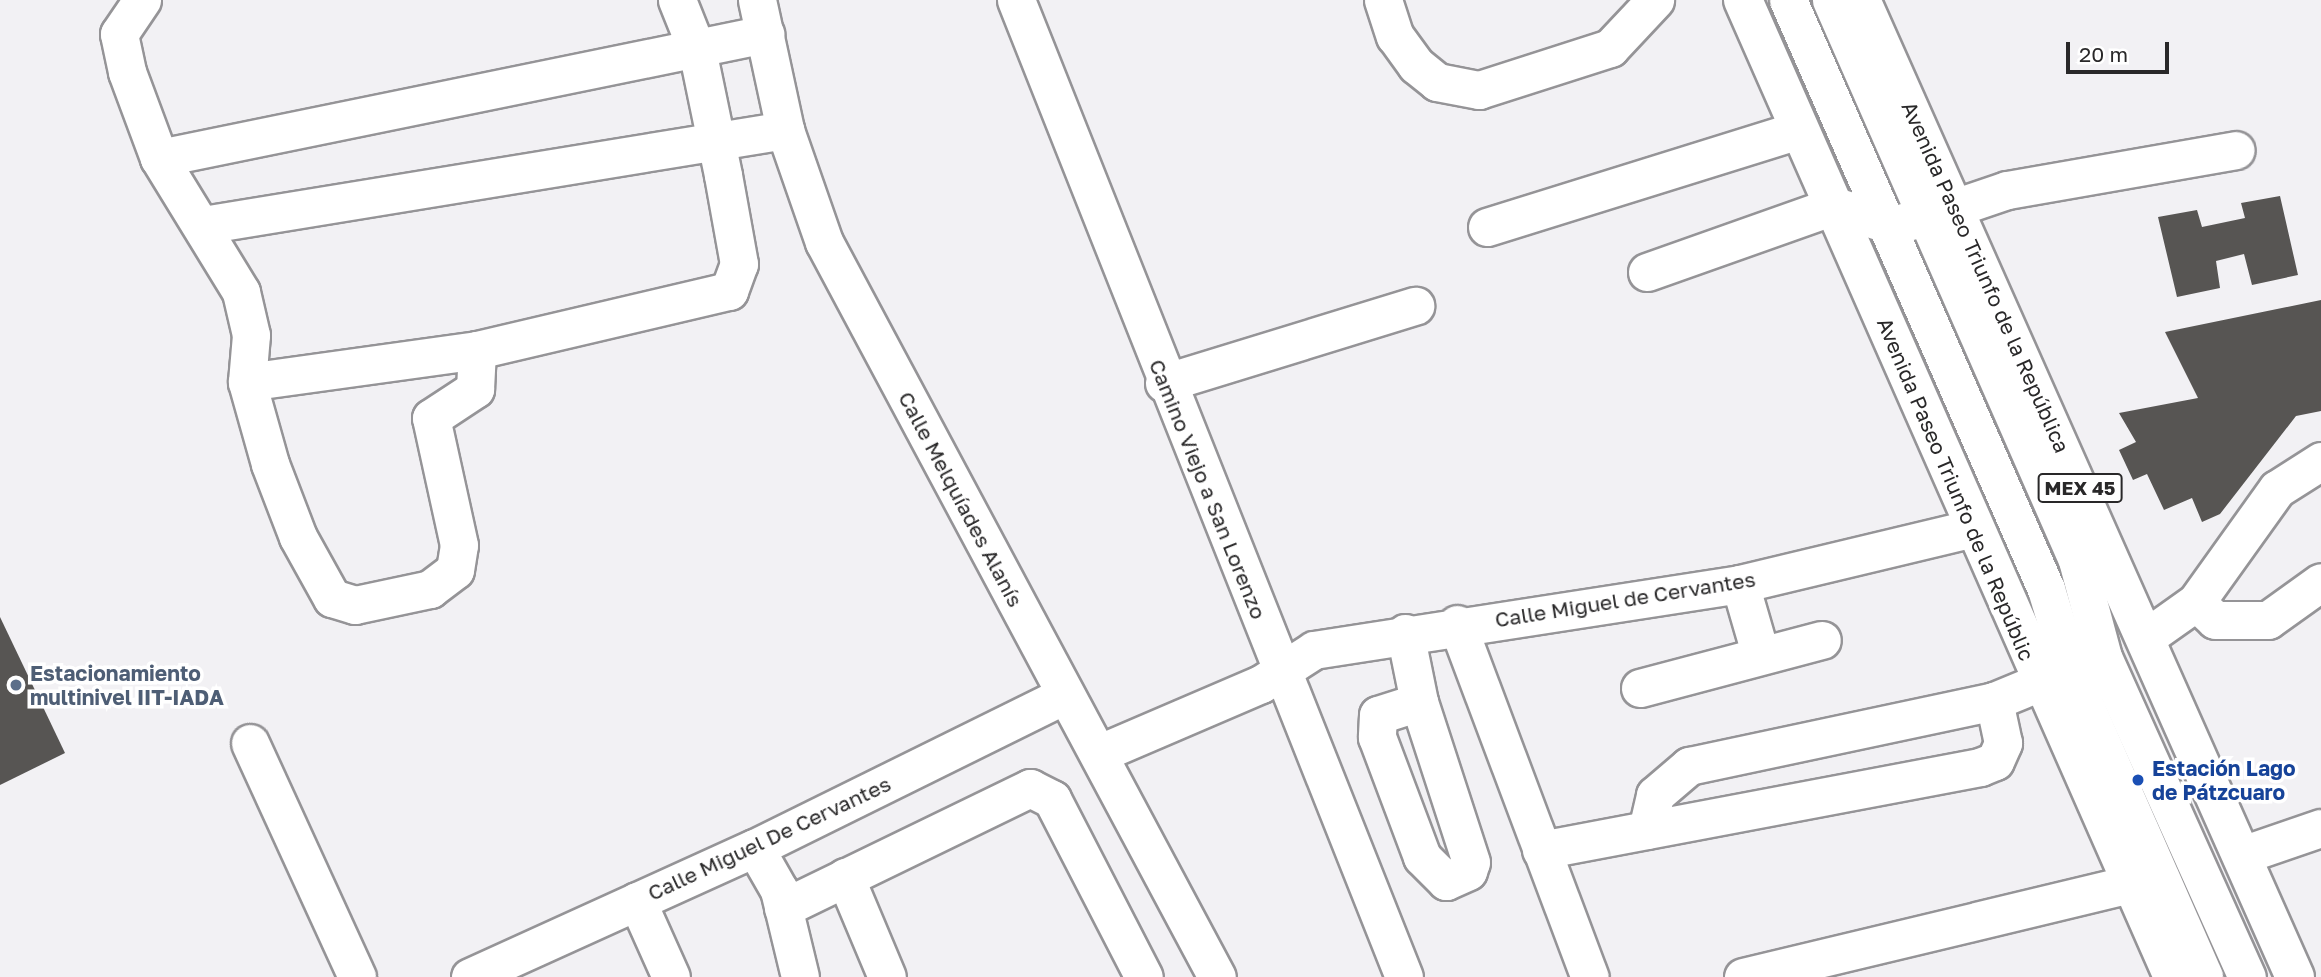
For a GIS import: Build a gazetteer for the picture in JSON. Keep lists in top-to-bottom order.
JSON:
{
  "streets": {
    "main road": ["Avenida Paseo Triunfo de la República", "MEX 45", "Avenida Paseo Triunfo de la Repúblic"],
    "street": [
      "Camino Viejo a San Lorenzo",
      "Calle Melquíades Alanís",
      "Calle Miguel de Cervantes",
      "Calle Miguel De Cervantes"
    ]
  },
  "crossings": [
    ["Camino Viejo a San Lorenzo", "Calle Miguel de Cervantes"],
    ["Avenida Paseo Triunfo de la Repúblic", "Calle Miguel de Cervantes"],
    ["Calle Melquíades Alanís", "Calle Miguel de Cervantes"],
    ["Calle Melquíades Alanís", "Calle Miguel De Cervantes"]
  ],
  "places": ["Estacionamiento multinivel IIT-IADA", "Estación Lago de Pátzcuaro"],
  "scale_bar": "20 m"
}
